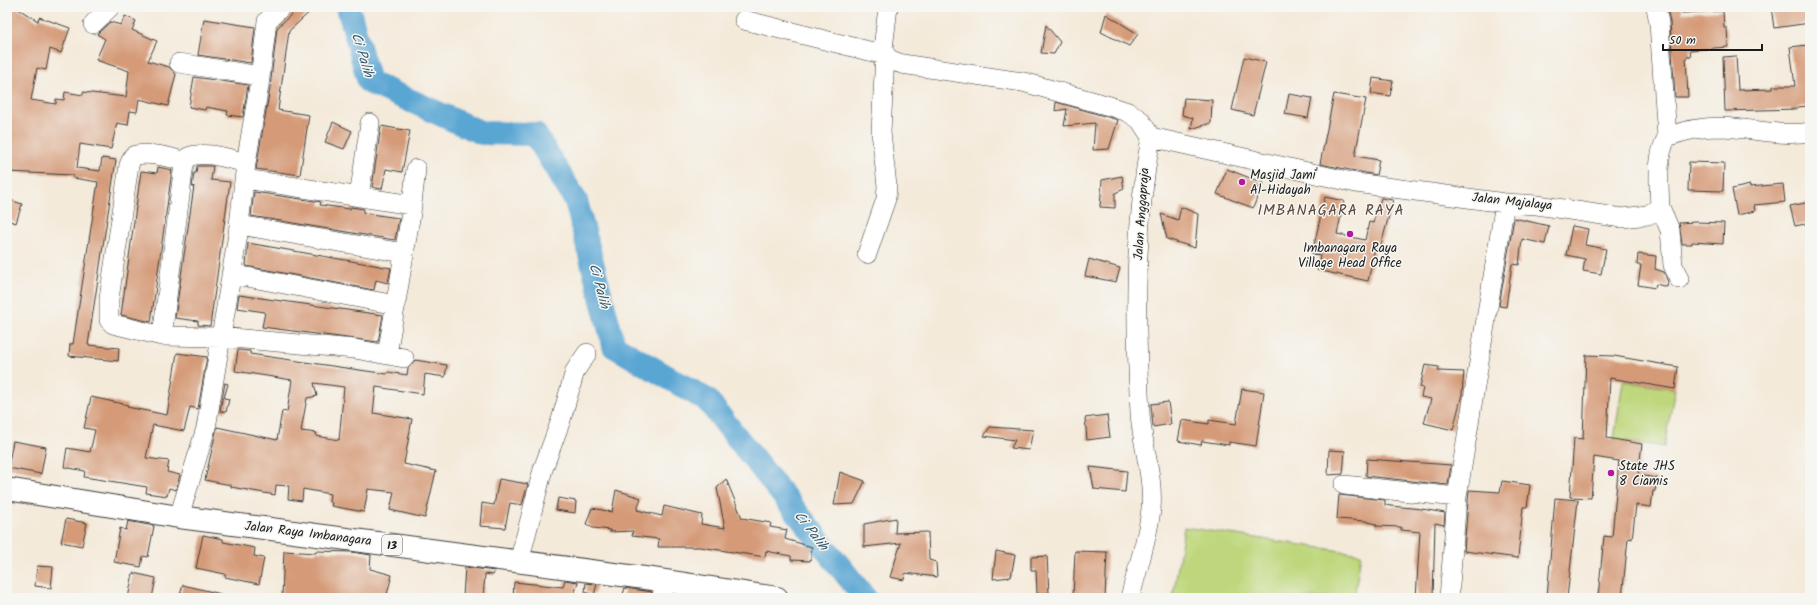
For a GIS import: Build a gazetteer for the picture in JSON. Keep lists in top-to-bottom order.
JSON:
{
  "streets": {
    "highway": ["Jalan Raya Imbanagara", "13"],
    "street": ["Jalan Majalaya", "Jalan Anggapraja"]
  },
  "crossings": [
    ["Jalan Majalaya", "Jalan Anggapraja"]
  ],
  "districts": ["IMBANAGARA RAYA"],
  "water": ["Ci Palih"],
  "places": ["Masjid Jami' Al-Hidayah", "Imbanagara Raya Village Head Office", "State JHS 8 Ciamis"],
  "scale_bar": "50 m"
}
